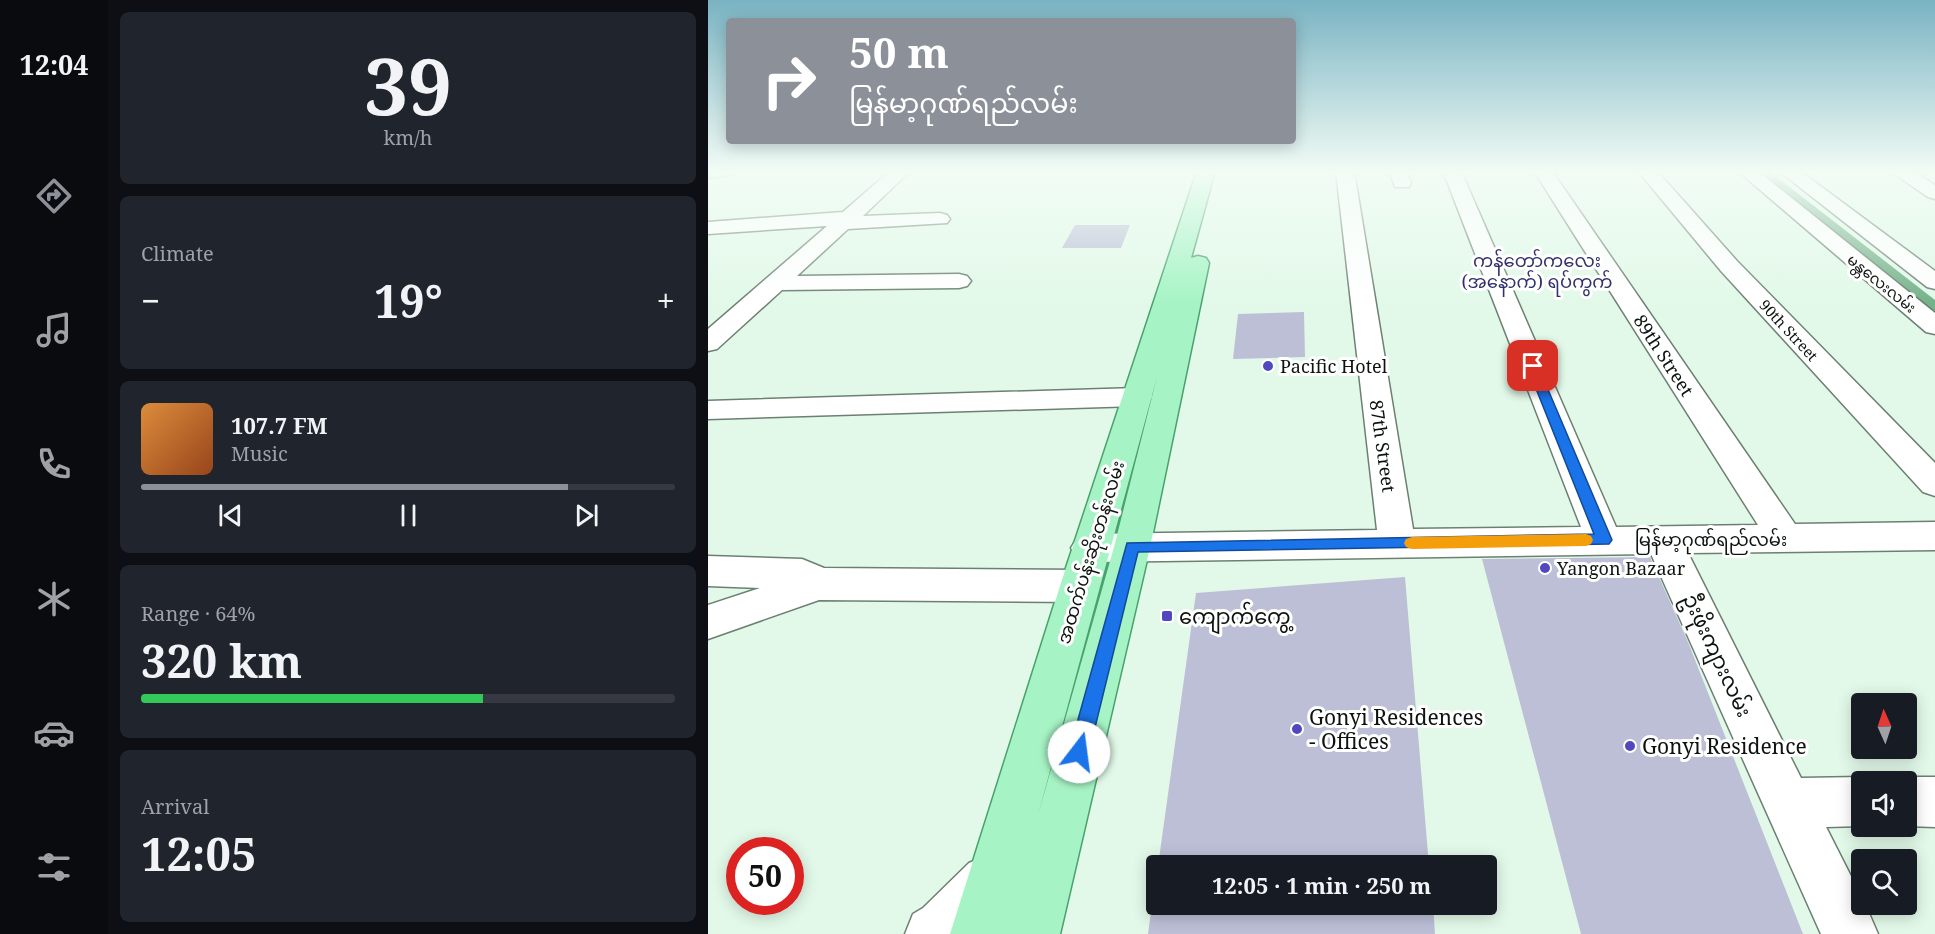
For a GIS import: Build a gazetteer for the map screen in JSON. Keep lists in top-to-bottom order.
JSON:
{
  "streets": {
    "main road": ["အထက်ပန်းဆိုးတန်းလမ်း"],
    "street": [
      "မန္တလေးလမ်း",
      "90th Street",
      "89th Street",
      "87th Street",
      "မြန်မာ့ဂုဏ်ရည်လမ်း",
      "ဦးဖိုးကျားလမ်း"
    ]
  },
  "crossings": [
    ["89th Street", "မြန်မာ့ဂုဏ်ရည်လမ်း"],
    ["87th Street", "မြန်မာ့ဂုဏ်ရည်လမ်း"],
    ["မြန်မာ့ဂုဏ်ရည်လမ်း", "အထက်ပန်းဆိုးတန်းလမ်း"],
    ["မြန်မာ့ဂုဏ်ရည်လမ်း", "ဦးဖိုးကျားလမ်း"]
  ],
  "districts": ["ကန်တော်ကလေး (အနောက်) ရပ်ကွက်"],
  "places": {
    "other": [
      "Pacific Hotel",
      "Yangon Bazaar",
      "Gonyi Residences - Offices",
      "Gonyi Residence"
    ],
    "transit": ["ကျောက်ကွေ့"]
  },
  "north": "top",
  "page": {
    "tabs": "12:04",
    "tile": [
      ["39", "km/h"],
      "Climate",
      ["Range · 64%", "320 km"],
      ["Arrival", "12:05"]
    ],
    "turn": ["50 m", "မြန်မာ့ဂုဏ်ရည်လမ်း"],
    "heat": ["−", "19°", "+"],
    "song": ["107.7 FM", "Music"],
    "limit": "50",
    "trip": "12:05 · 1 min · 250 m"
  }
}
